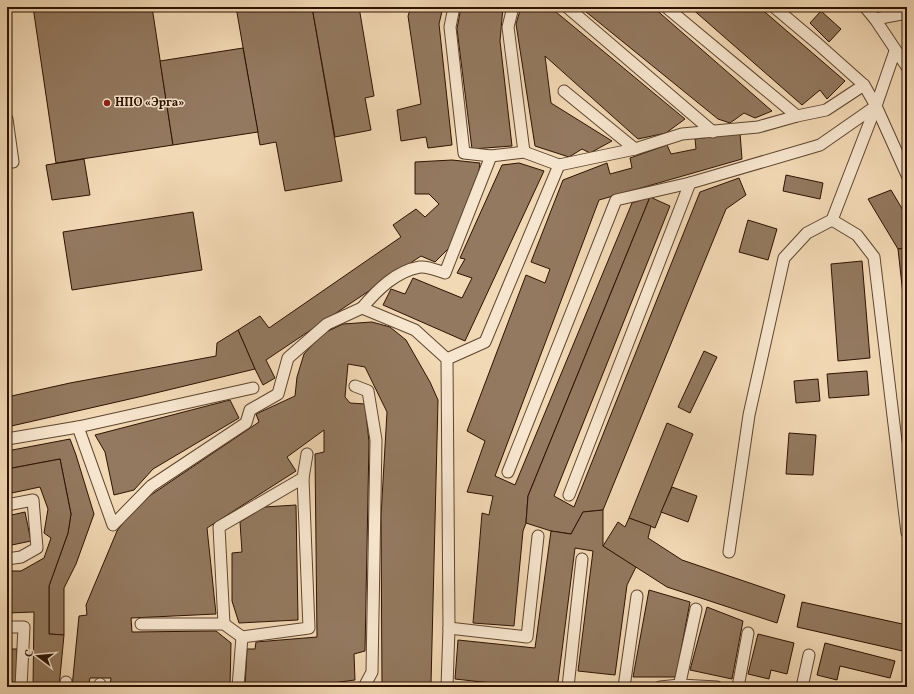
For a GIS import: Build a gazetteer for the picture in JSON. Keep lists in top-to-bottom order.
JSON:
{
  "places": ["НПО «Эрга»"],
  "north": "left"
}
